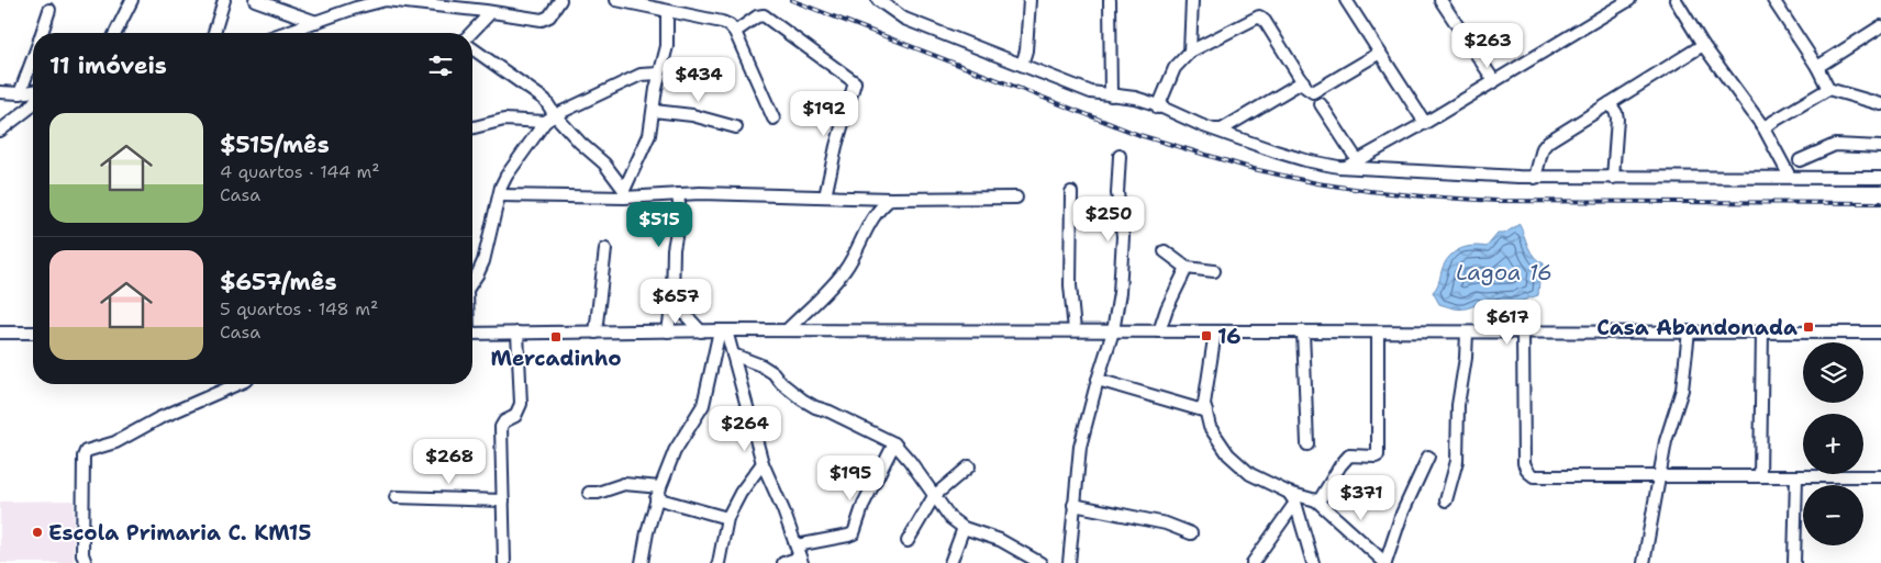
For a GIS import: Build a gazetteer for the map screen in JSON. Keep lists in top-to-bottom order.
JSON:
{
  "water": ["Lagoa 16"],
  "places": {
    "transit": ["Casa Abandonada", "16", "Mercadinho"],
    "other": ["Escola Primaria C. KM15"]
  },
  "page": {
    "price": [
      "$263",
      "$434",
      "$192",
      "$250",
      "$515",
      "$657",
      "$617",
      "$264",
      "$268",
      "$195",
      "$371"
    ],
    "heading": "11 imóveis",
    "list": [
      {
        "name": "$515/mês",
        "note": "4 quartos · 144 m² · Casa"
      },
      {
        "name": "$657/mês",
        "note": "5 quartos · 148 m² · Casa"
      }
    ],
    "map_buttons": ["+", "−"]
  }
}
